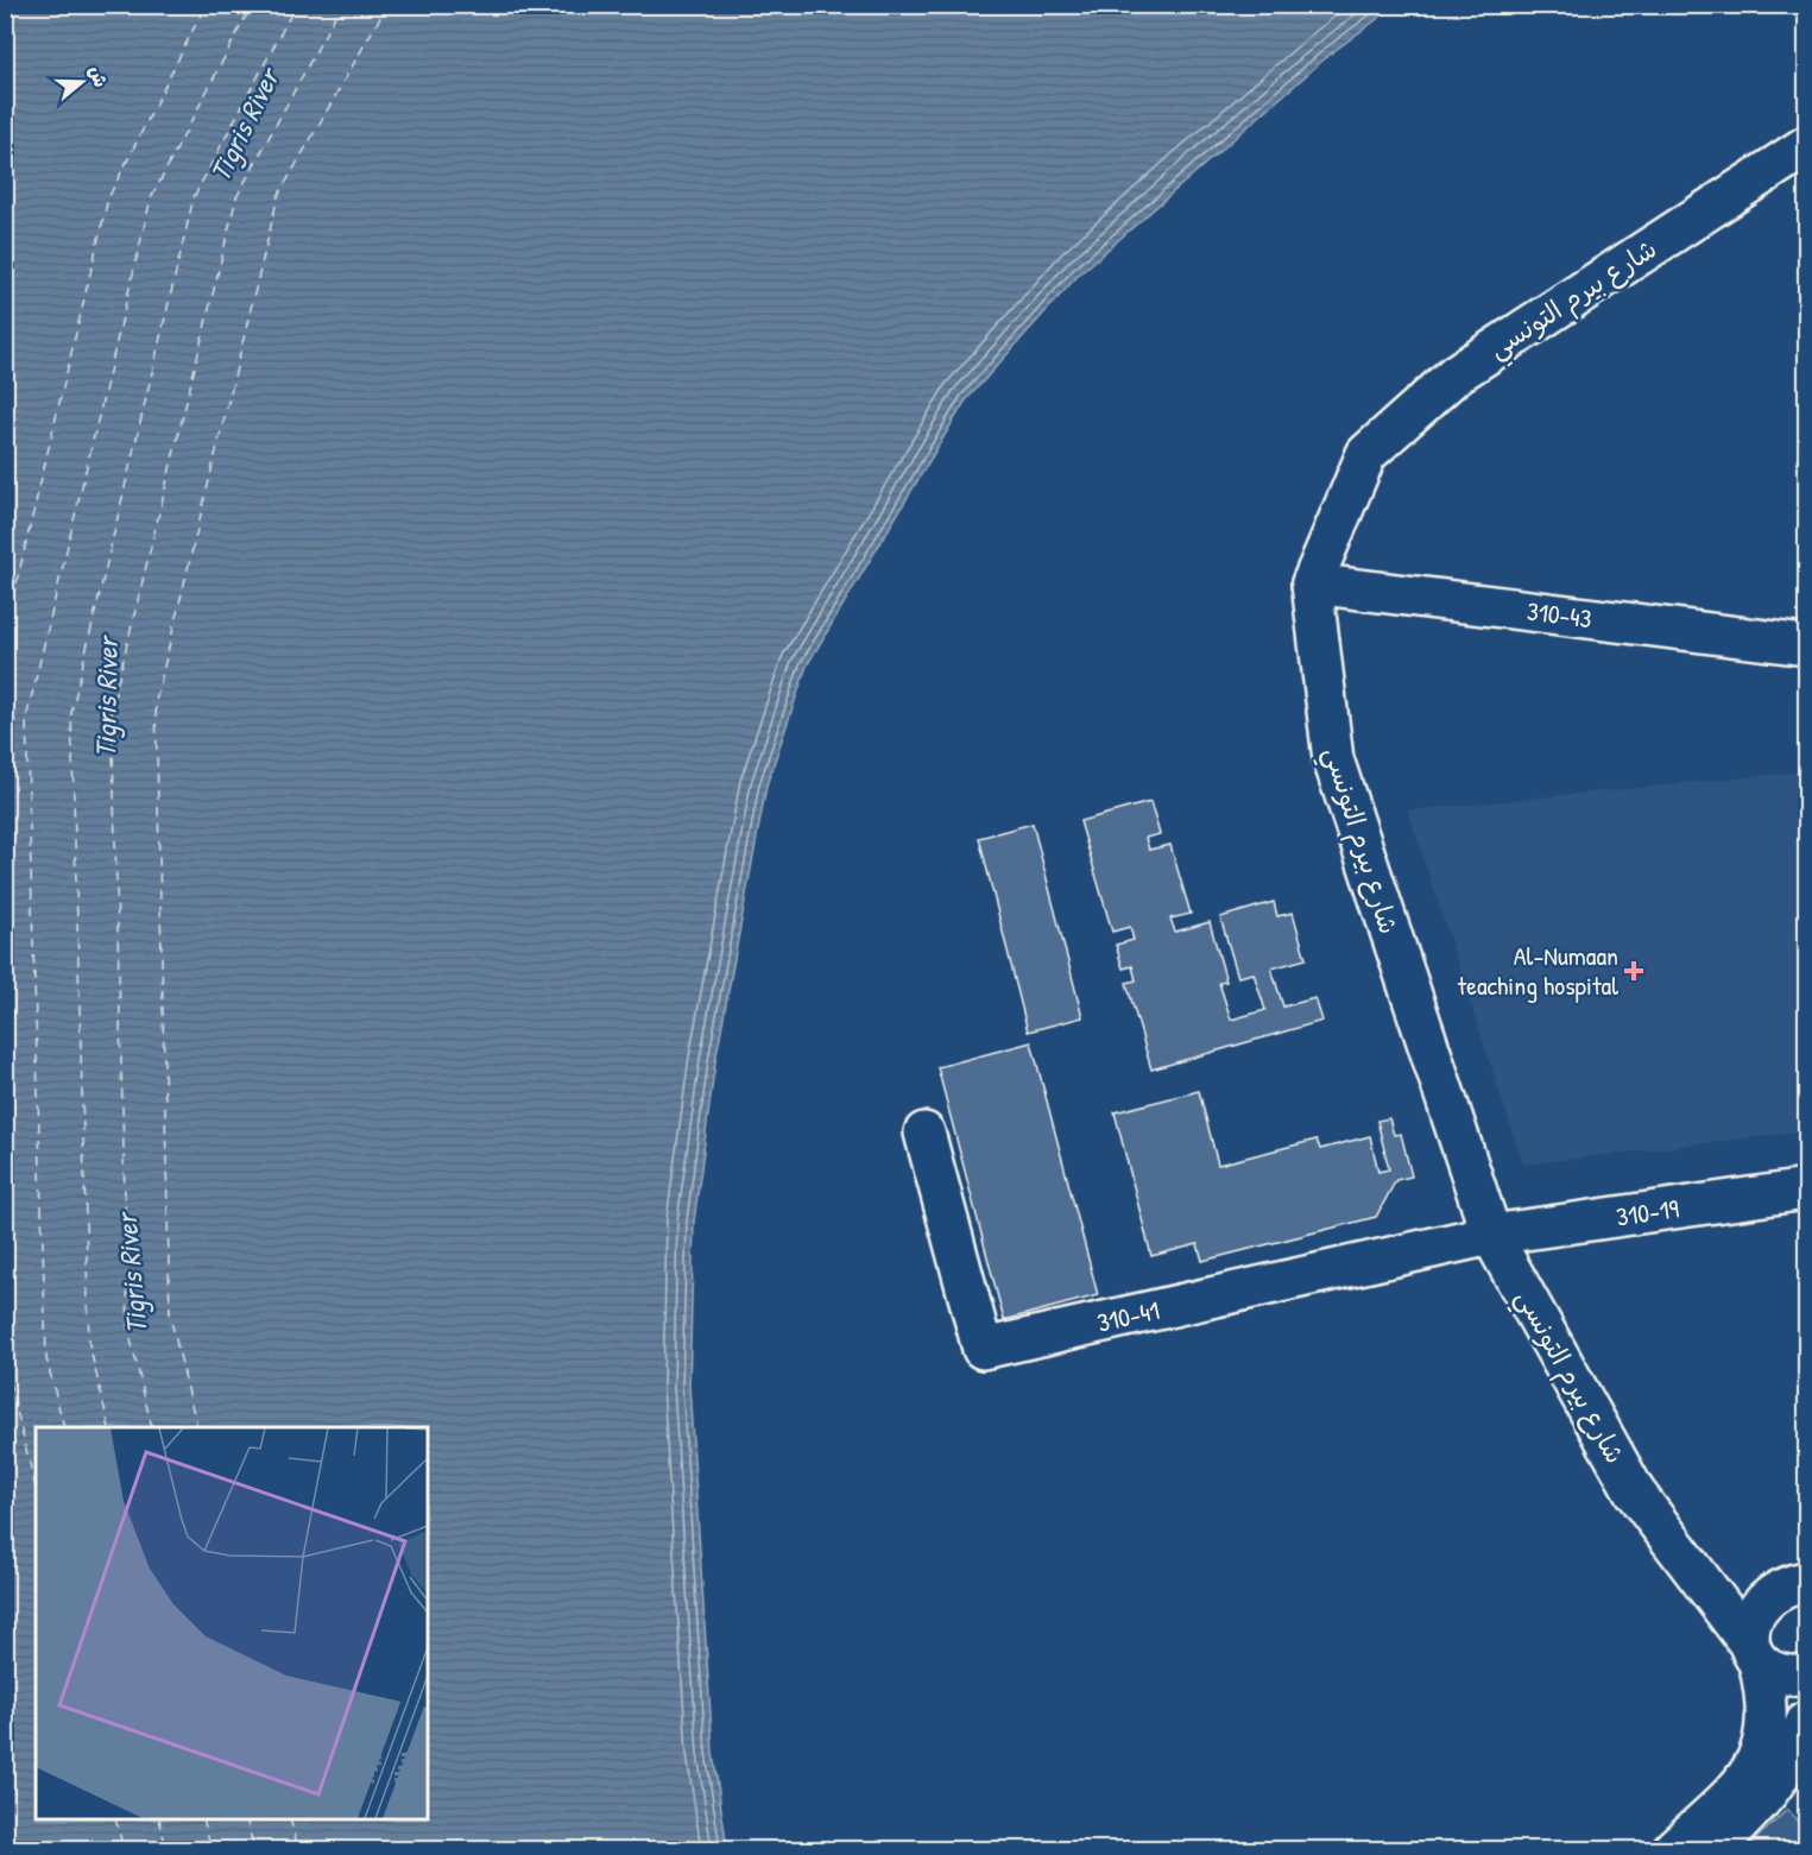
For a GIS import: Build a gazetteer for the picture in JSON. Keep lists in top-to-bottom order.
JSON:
{
  "streets": {
    "street": [
      "شارع بيرم التونسي",
      "310-43",
      "310-19",
      "310-41"
    ]
  },
  "crossings": [
    ["شارع بيرم التونسي", "310-43"],
    ["شارع بيرم التونسي", "310-19"],
    ["شارع بيرم التونسي", "310-41"],
    ["310-19", "310-41"]
  ],
  "water": ["Tigris River"],
  "places": {
    "health": ["Al-Numaan teaching hospital"]
  },
  "north": "right"
}
